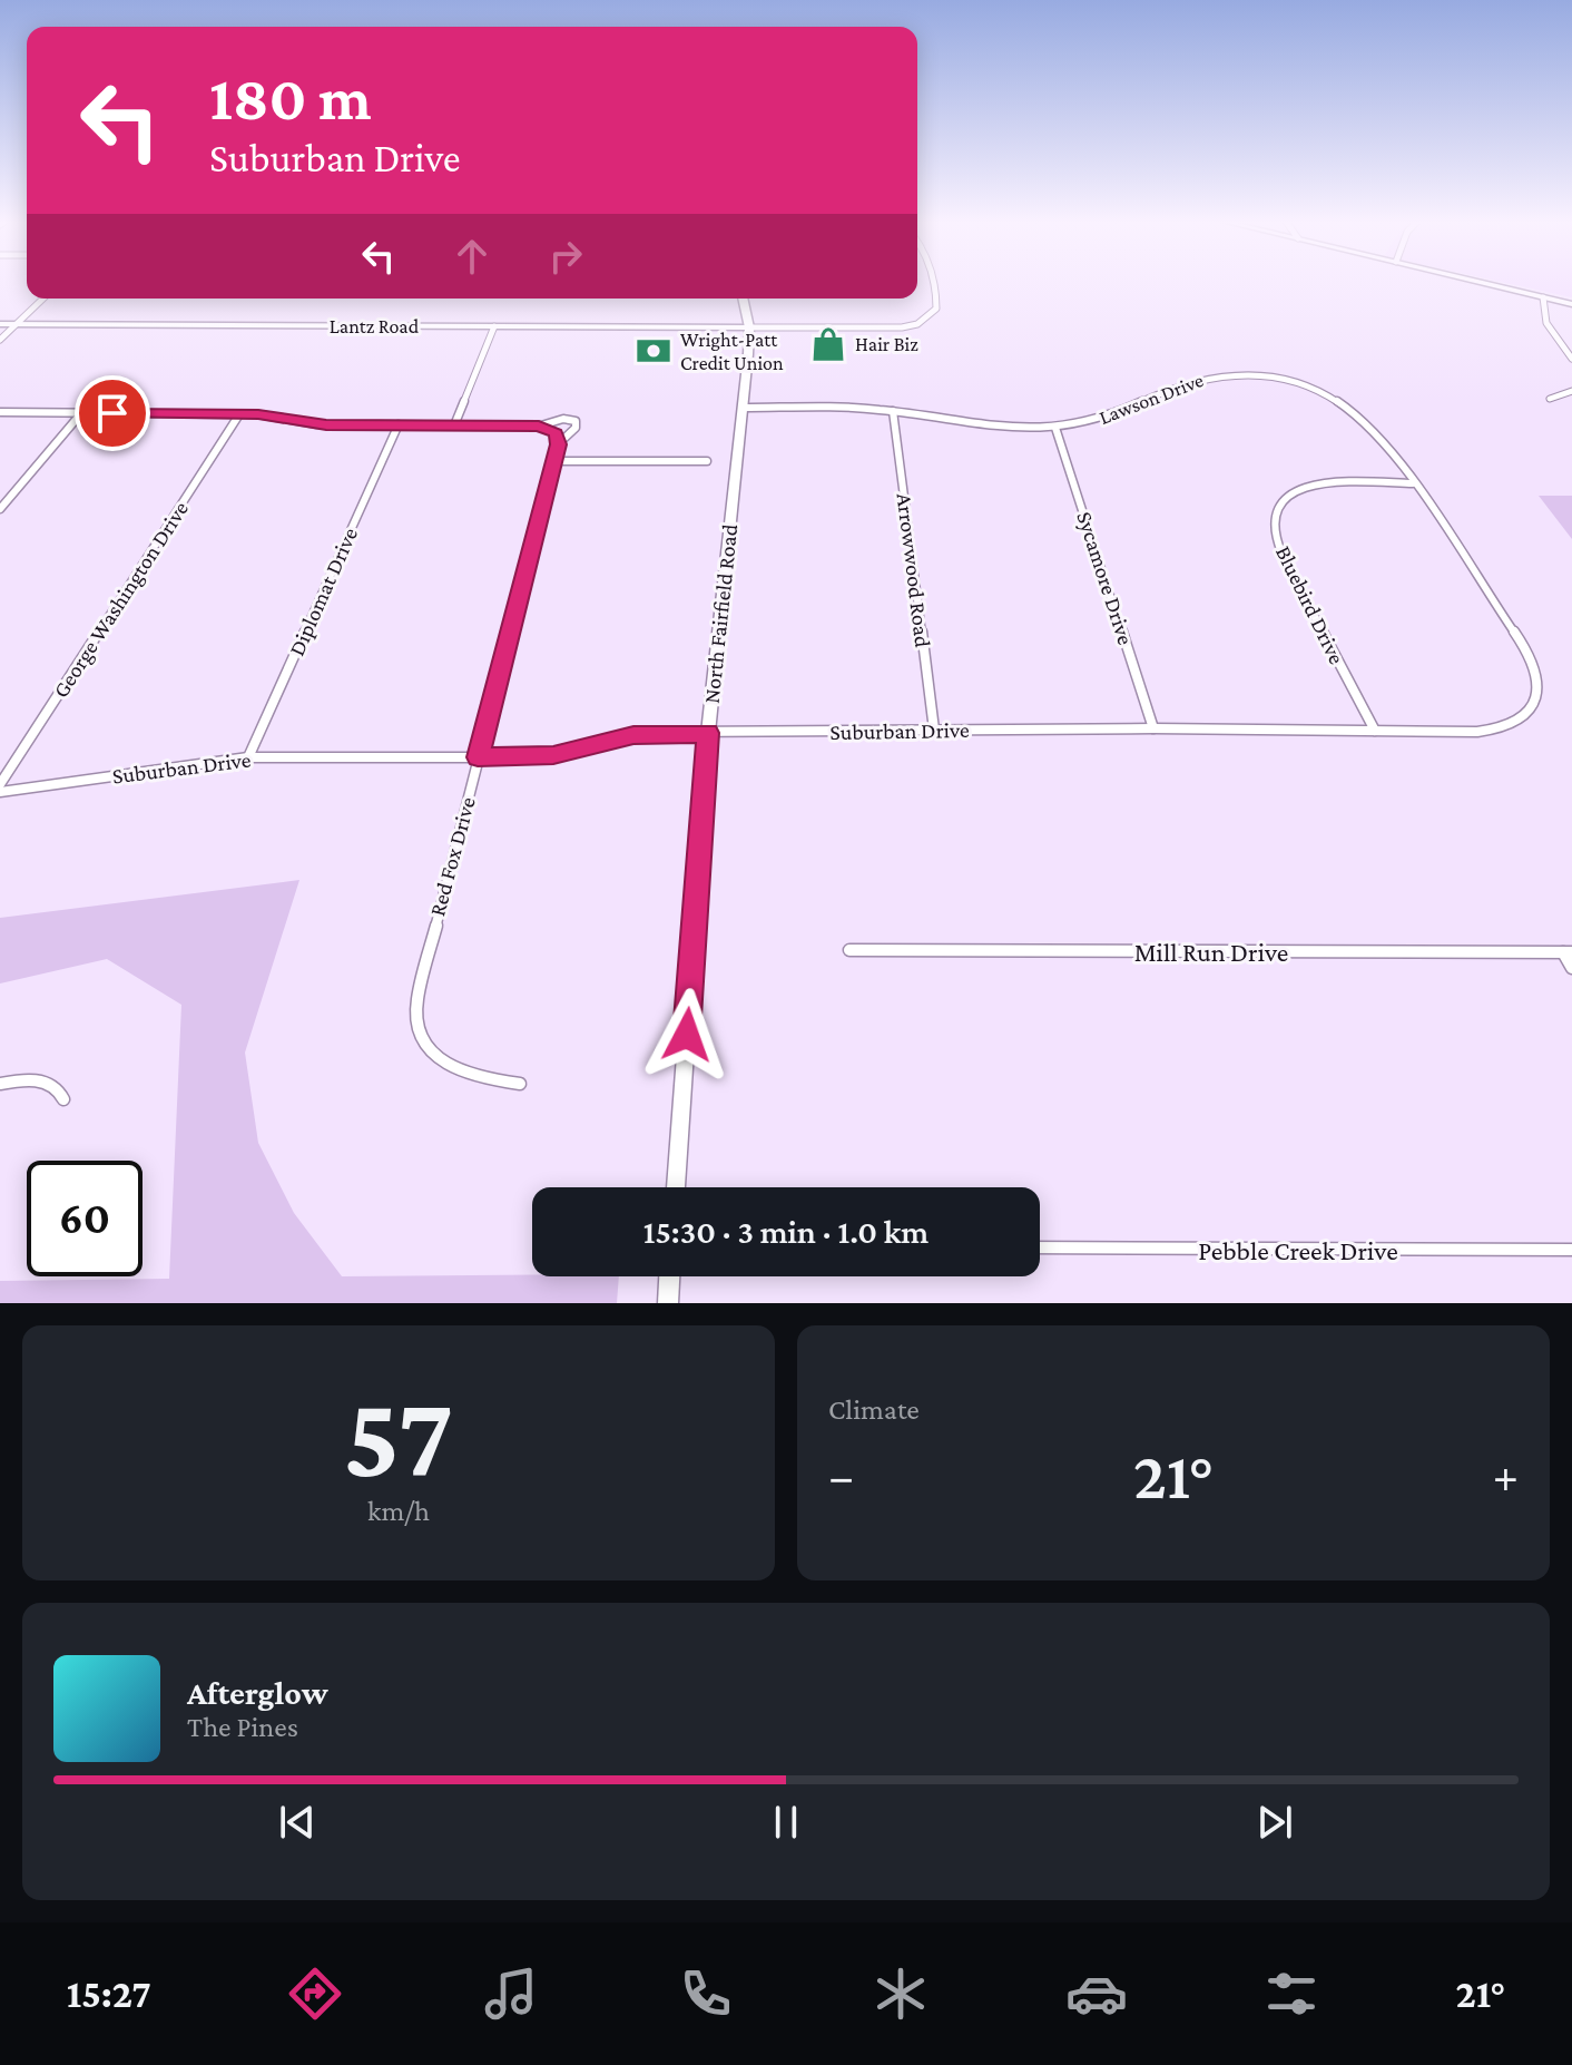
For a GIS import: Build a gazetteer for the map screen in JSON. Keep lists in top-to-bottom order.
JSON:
{
  "streets": {
    "main road": ["North Fairfield Road"],
    "street": [
      "Lantz Road",
      "Lawson Drive",
      "Arrowwood Road",
      "Sycamore Drive",
      "Diplomat Drive",
      "George Washington Drive",
      "Bluebird Drive",
      "Suburban Drive",
      "Red Fox Drive",
      "Mill Run Drive",
      "Pebble Creek Drive"
    ]
  },
  "crossings": [
    ["Lantz Road", "North Fairfield Road"],
    ["Lawson Drive", "Arrowwood Road"],
    ["Lawson Drive", "Sycamore Drive"],
    ["Lawson Drive", "Bluebird Drive"],
    ["Lawson Drive", "North Fairfield Road"],
    ["Lawson Drive", "Suburban Drive"],
    ["Arrowwood Road", "Suburban Drive"],
    ["Sycamore Drive", "Suburban Drive"],
    ["Diplomat Drive", "Suburban Drive"],
    ["Bluebird Drive", "Suburban Drive"],
    ["North Fairfield Road", "Suburban Drive"],
    ["Suburban Drive", "Red Fox Drive"]
  ],
  "places": {
    "shop": ["Hair Biz"],
    "bank": ["Wright-Patt Credit Union"]
  },
  "page": {
    "turn": ["180 m", "Suburban Drive"],
    "limit": "60",
    "trip": "15:30 · 3 min · 1.0 km",
    "tile": [
      ["57", "km/h"],
      "Climate"
    ],
    "heat": ["−", "21°", "+"],
    "song": ["Afterglow", "The Pines"],
    "tabs": ["15:27", "21°"]
  }
}
